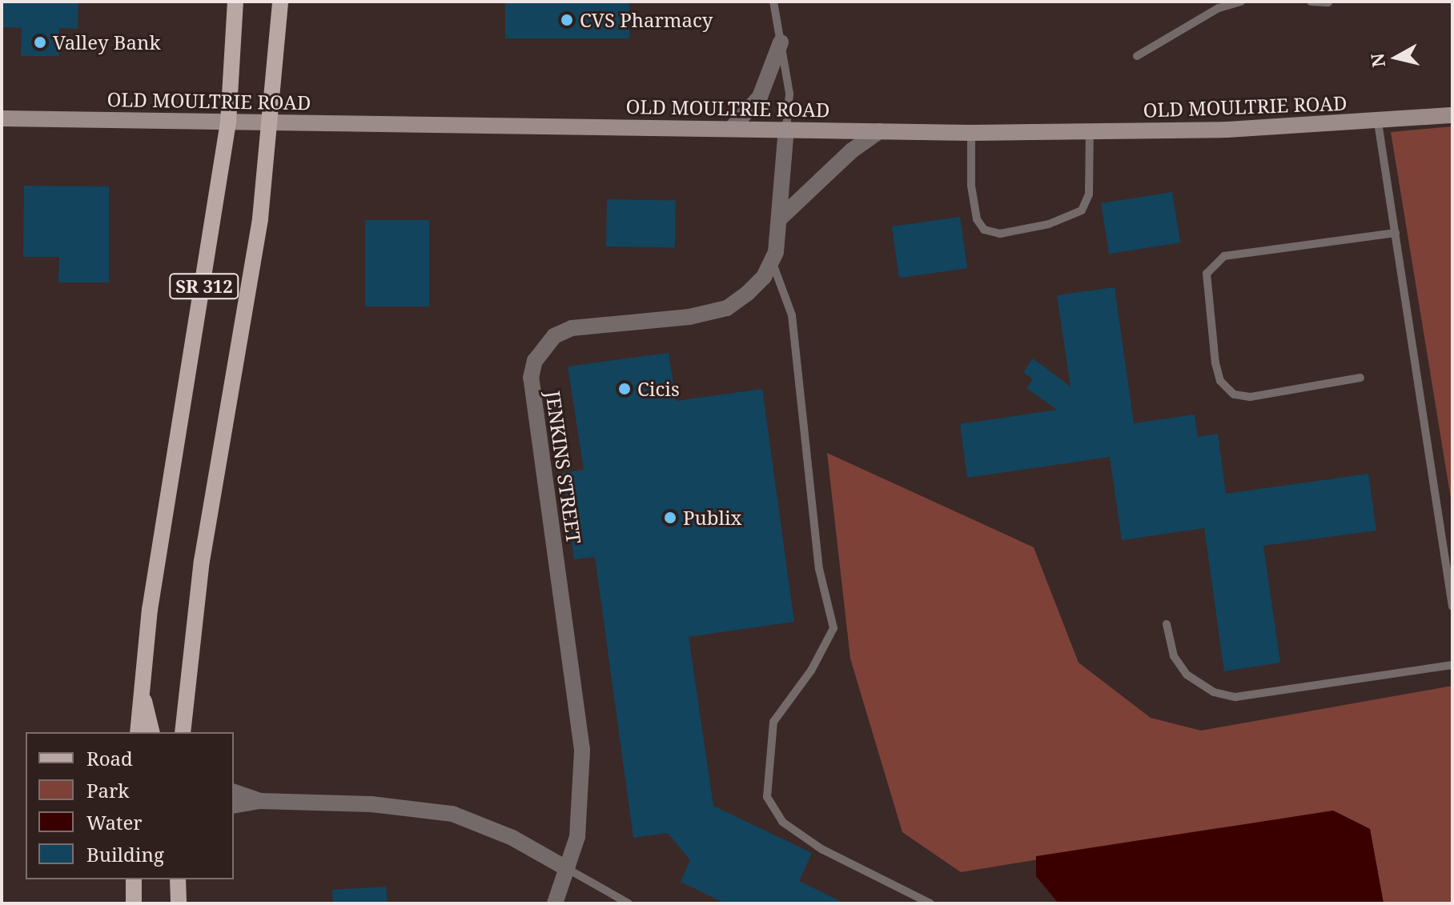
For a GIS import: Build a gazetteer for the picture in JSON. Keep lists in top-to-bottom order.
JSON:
{
  "streets": {
    "main road": ["OLD MOULTRIE ROAD", "SR 312"],
    "street": ["JENKINS STREET"]
  },
  "crossings": [
    ["OLD MOULTRIE ROAD", "SR 312"]
  ],
  "places": [
    "CVS Pharmacy",
    "Valley Bank",
    "Cicis",
    "Publix"
  ],
  "legend": [
    "Road",
    "Park",
    "Water",
    "Building"
  ],
  "north": "left"
}
